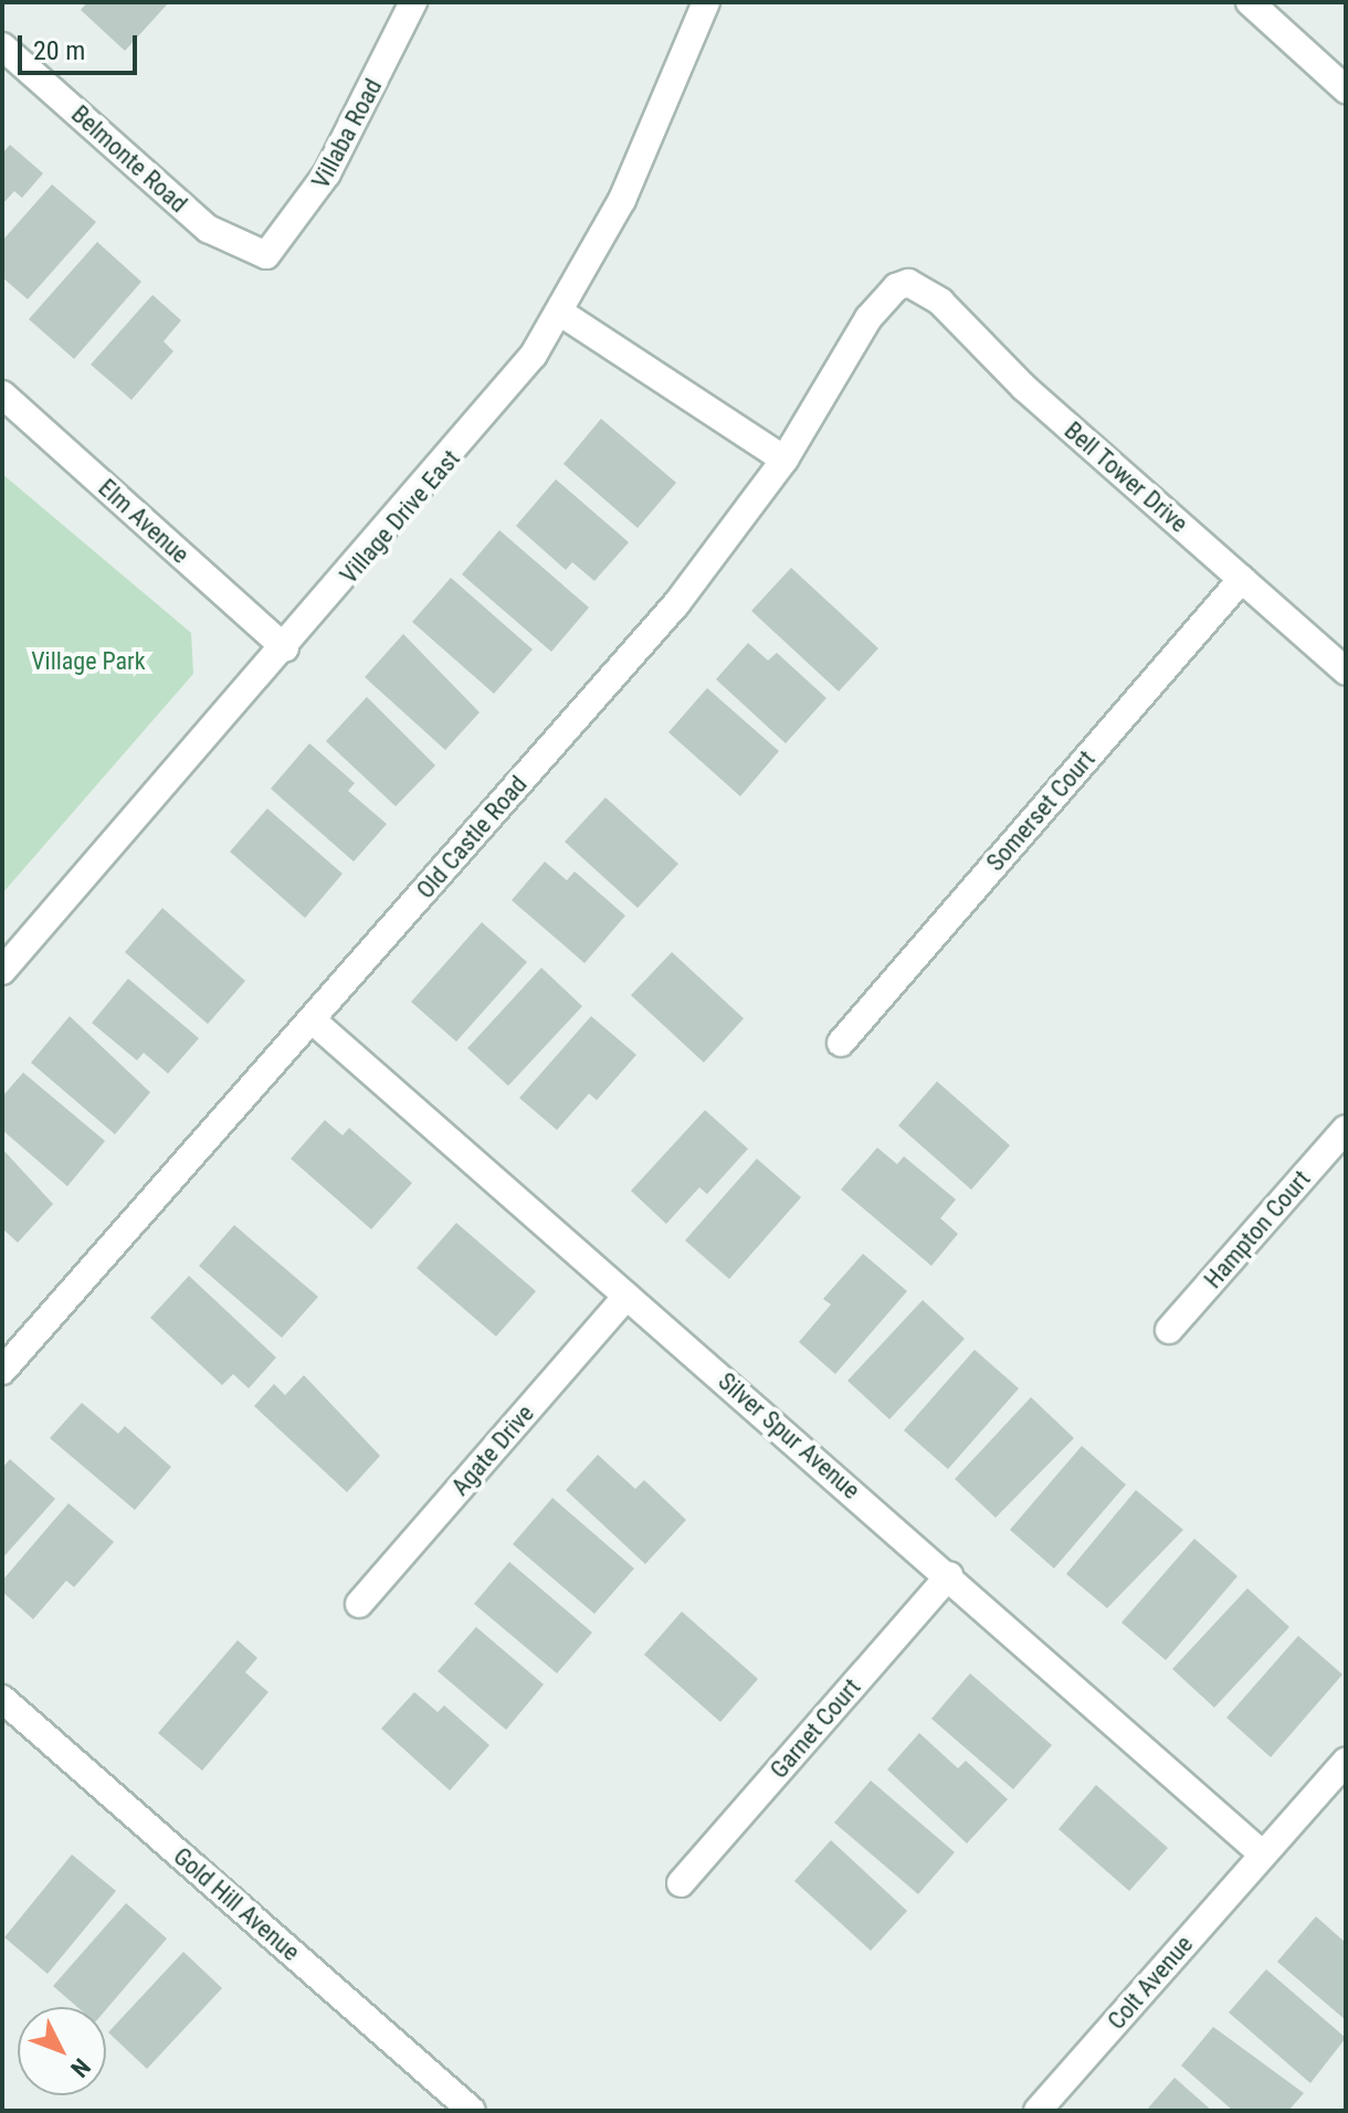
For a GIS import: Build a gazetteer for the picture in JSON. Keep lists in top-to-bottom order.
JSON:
{
  "streets": {
    "street": [
      "Villaba Road",
      "Belmonte Road",
      "Bell Tower Drive",
      "Village Drive East",
      "Elm Avenue",
      "Somerset Court",
      "Old Castle Road",
      "Hampton Court",
      "Silver Spur Avenue",
      "Agate Drive",
      "Garnet Court",
      "Gold Hill Avenue",
      "Colt Avenue"
    ]
  },
  "crossings": [
    ["Villaba Road", "Belmonte Road"],
    ["Bell Tower Drive", "Somerset Court"],
    ["Bell Tower Drive", "Old Castle Road"],
    ["Village Drive East", "Elm Avenue"],
    ["Old Castle Road", "Silver Spur Avenue"],
    ["Silver Spur Avenue", "Agate Drive"],
    ["Silver Spur Avenue", "Garnet Court"],
    ["Silver Spur Avenue", "Colt Avenue"]
  ],
  "parks": ["Village Park"],
  "scale_bar": "20 m",
  "north": "bottom right"
}
